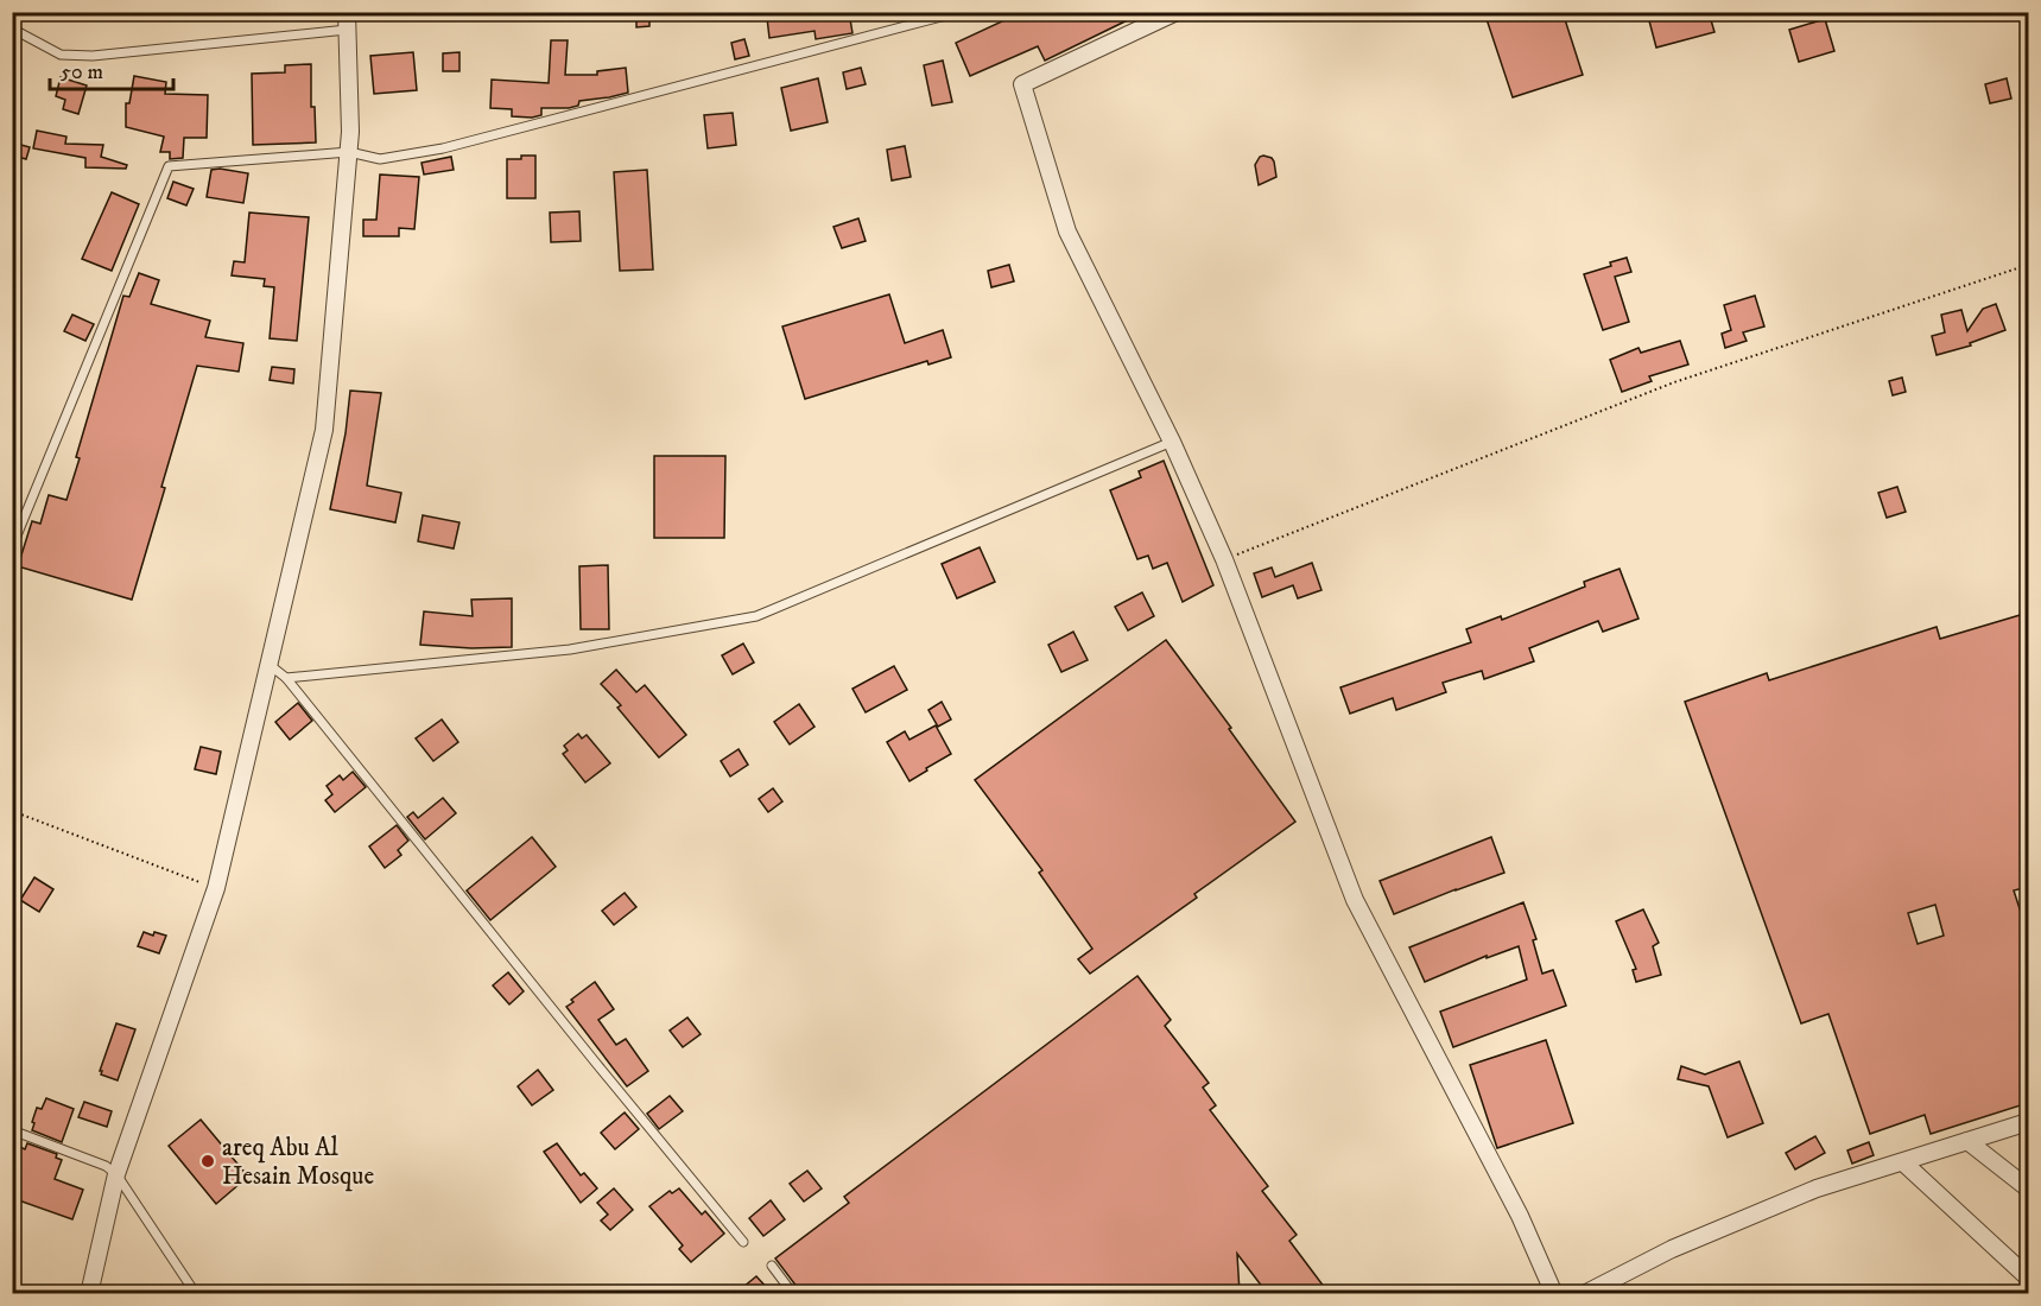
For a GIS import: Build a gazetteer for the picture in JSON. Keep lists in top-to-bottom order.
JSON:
{
  "places": ["areq Abu Al Hesain Mosque"],
  "scale_bar": "50 m"
}
